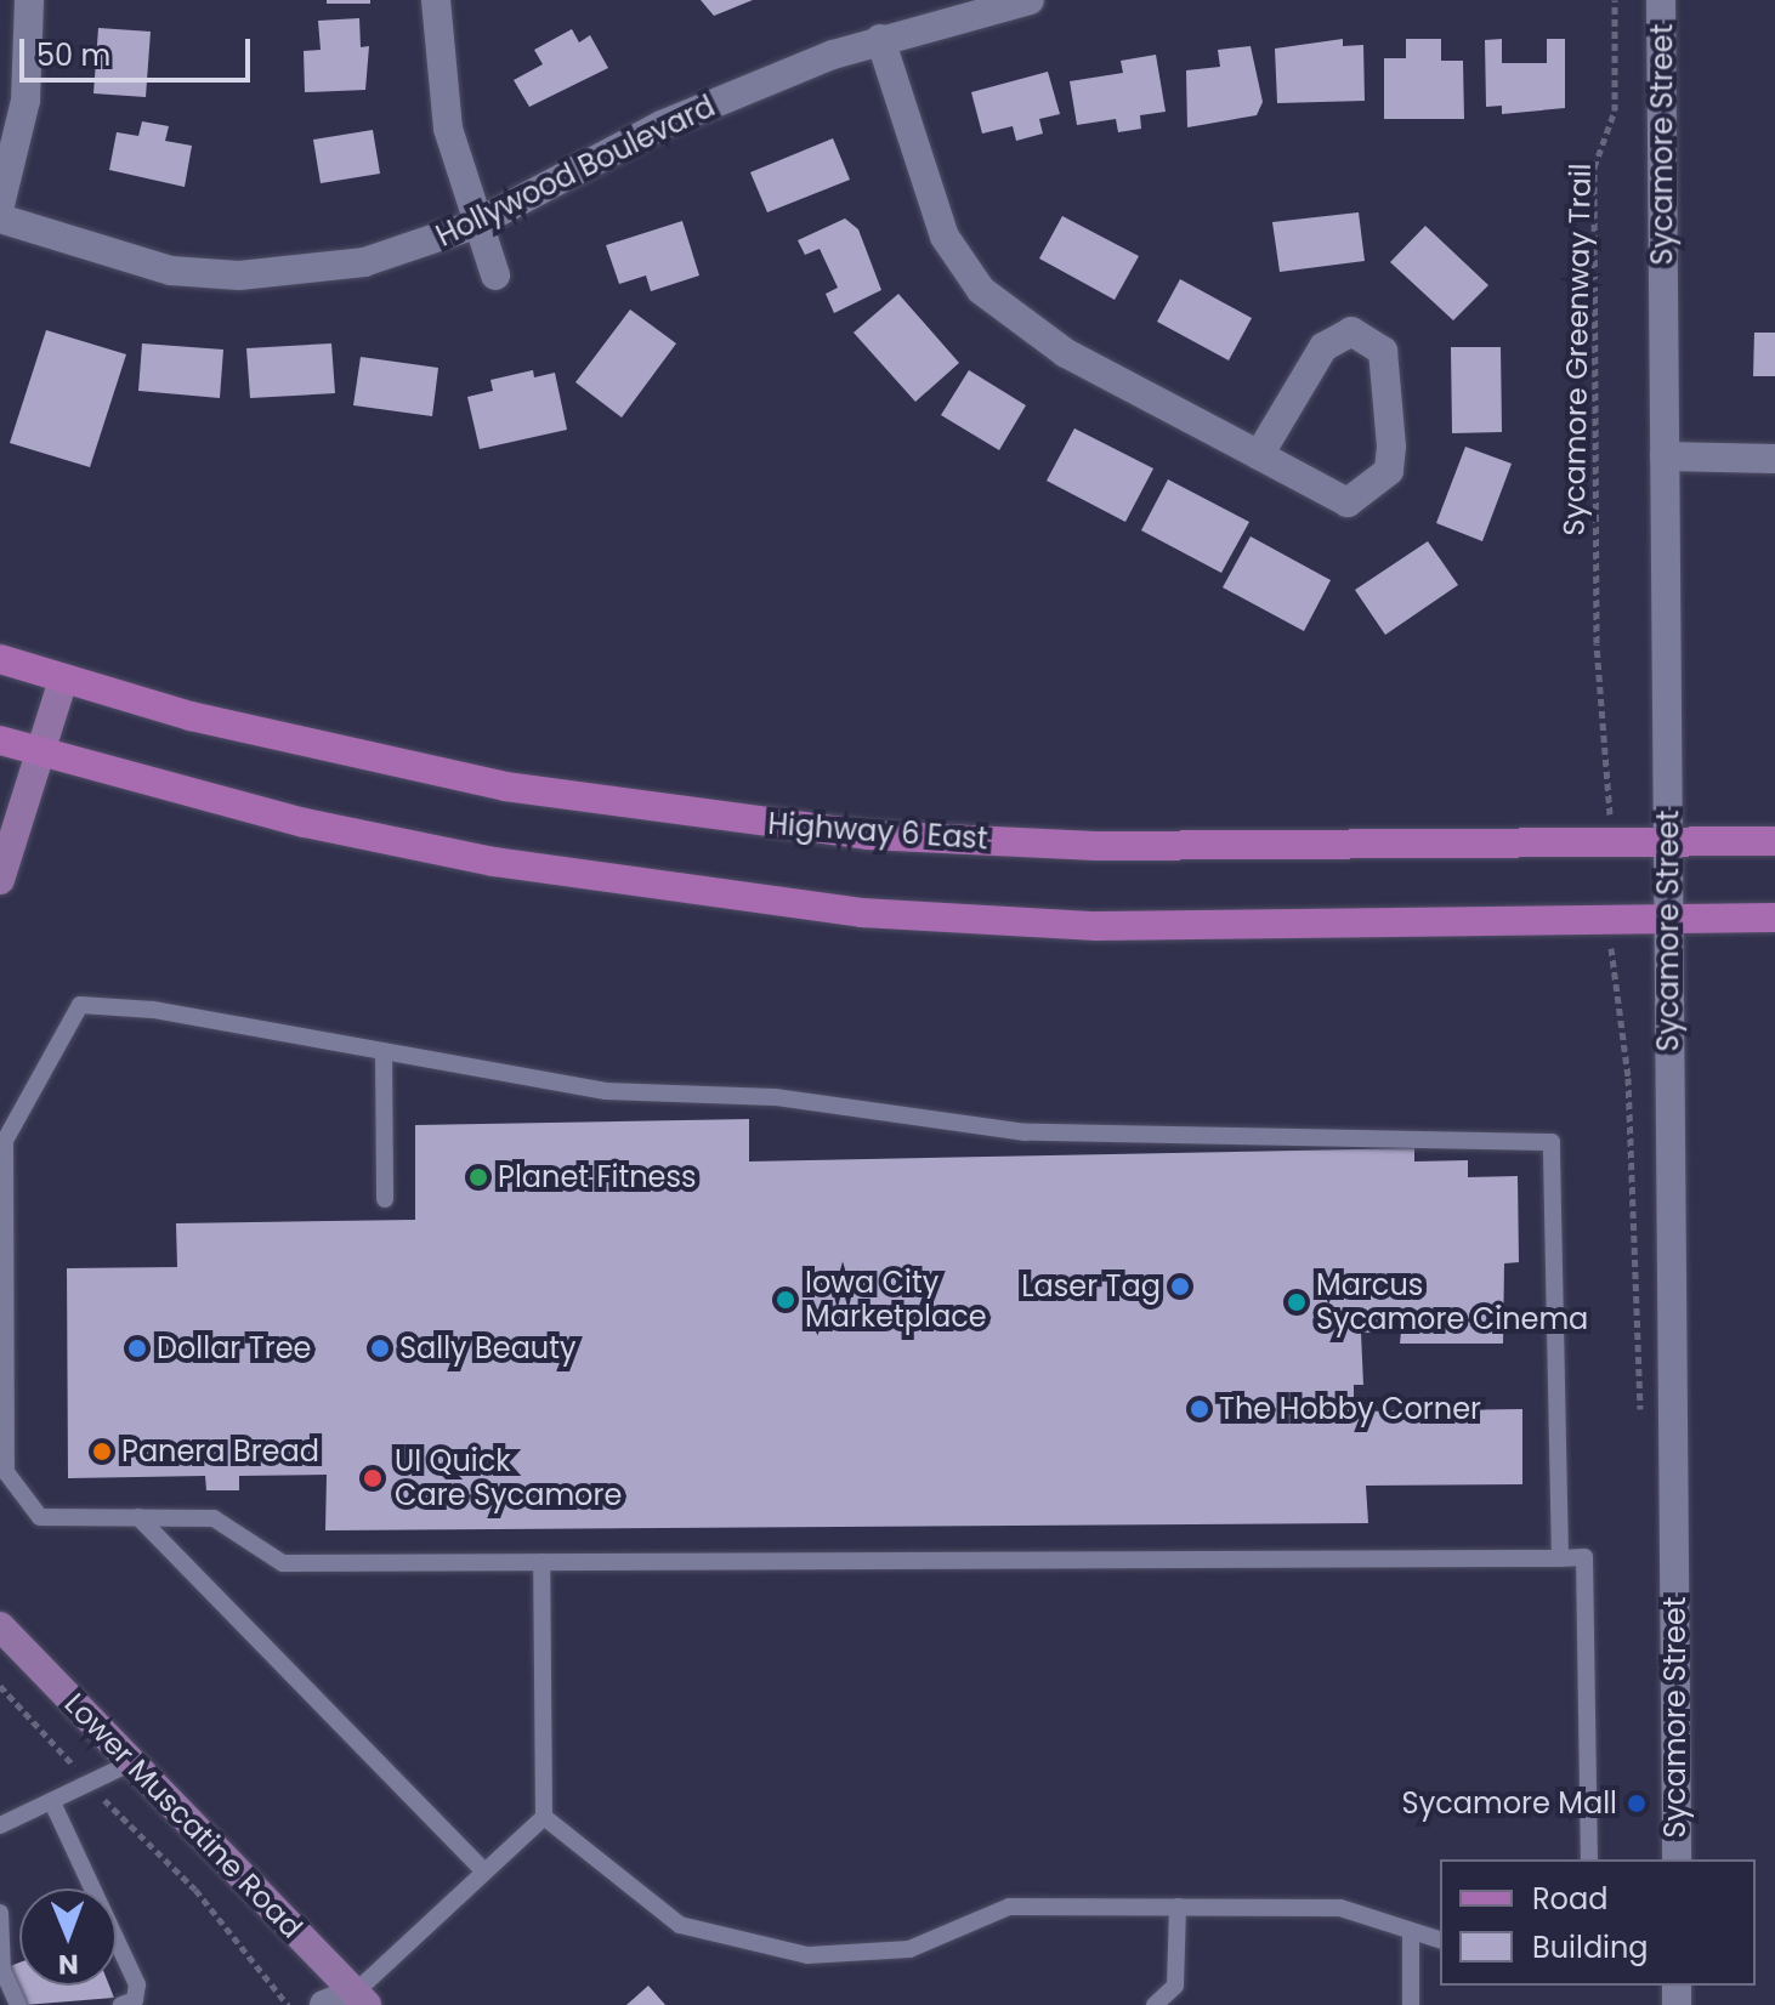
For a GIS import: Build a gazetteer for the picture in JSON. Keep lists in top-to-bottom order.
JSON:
{
  "streets": {
    "main road": ["Highway 6 East", "Lower Muscatine Road"],
    "street": ["Sycamore Street", "Hollywood Boulevard"],
    "path": ["Sycamore Greenway Trail"]
  },
  "crossings": [
    ["Sycamore Street", "Highway 6 East"],
    ["Sycamore Greenway Trail", "Highway 6 East"]
  ],
  "places": [
    "Planet Fitness",
    "Laser Tag",
    "Iowa City Marketplace",
    "Marcus Sycamore Cinema",
    "Dollar Tree",
    "Sally Beauty",
    "The Hobby Corner",
    "Panera Bread",
    "UI Quick Care Sycamore",
    "Sycamore Mall"
  ],
  "legend": ["Road", "Building"],
  "scale_bar": "50 m",
  "north": "bottom"
}
